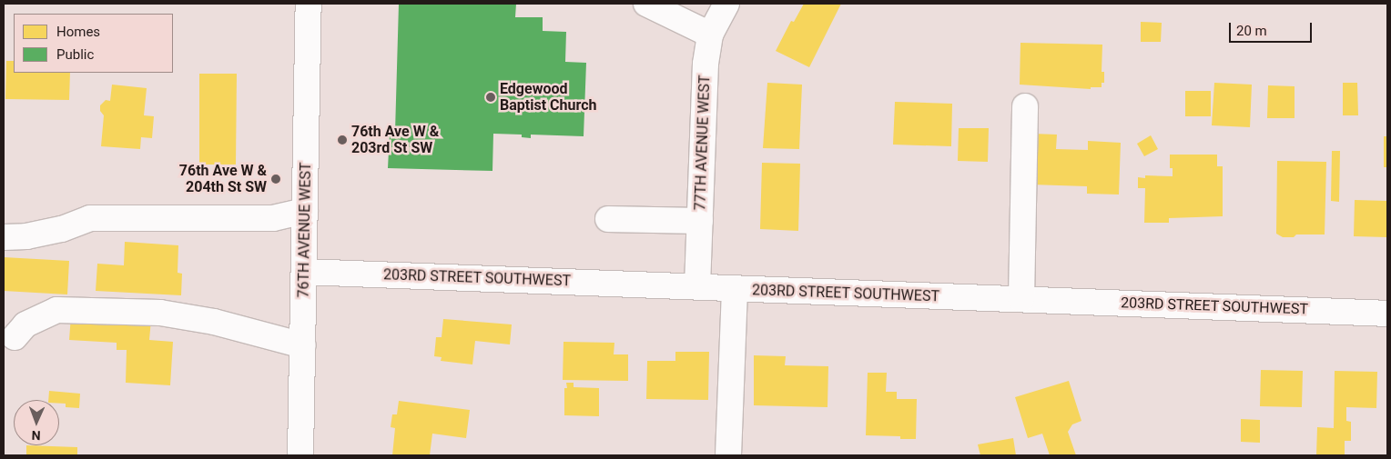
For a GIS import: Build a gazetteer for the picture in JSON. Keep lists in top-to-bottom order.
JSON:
{
  "streets": {
    "street": ["77TH AVENUE WEST", "76TH AVENUE WEST", "203RD STREET SOUTHWEST"]
  },
  "crossings": [
    ["77TH AVENUE WEST", "203RD STREET SOUTHWEST"],
    ["76TH AVENUE WEST", "203RD STREET SOUTHWEST"]
  ],
  "places": ["Edgewood Baptist Church", "76th Ave W & 203rd St SW", "76th Ave W & 204th St SW"],
  "legend": ["Homes", "Public"],
  "scale_bar": "20 m",
  "north": "bottom"
}
